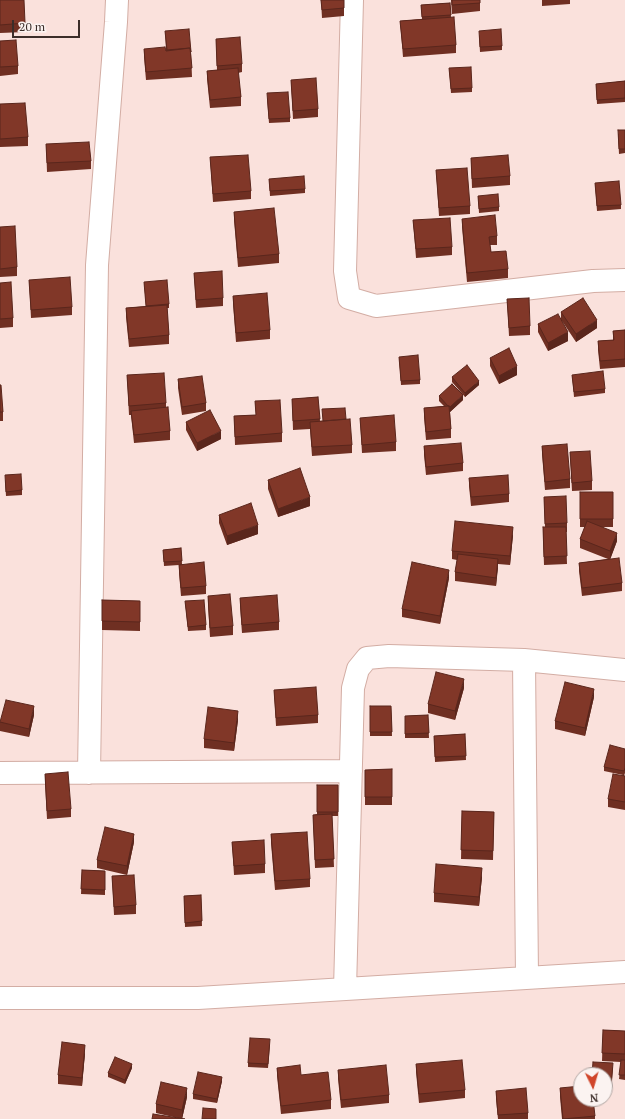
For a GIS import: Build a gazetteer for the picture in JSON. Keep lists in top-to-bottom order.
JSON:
{
  "scale_bar": "20 m",
  "north": "bottom"
}
